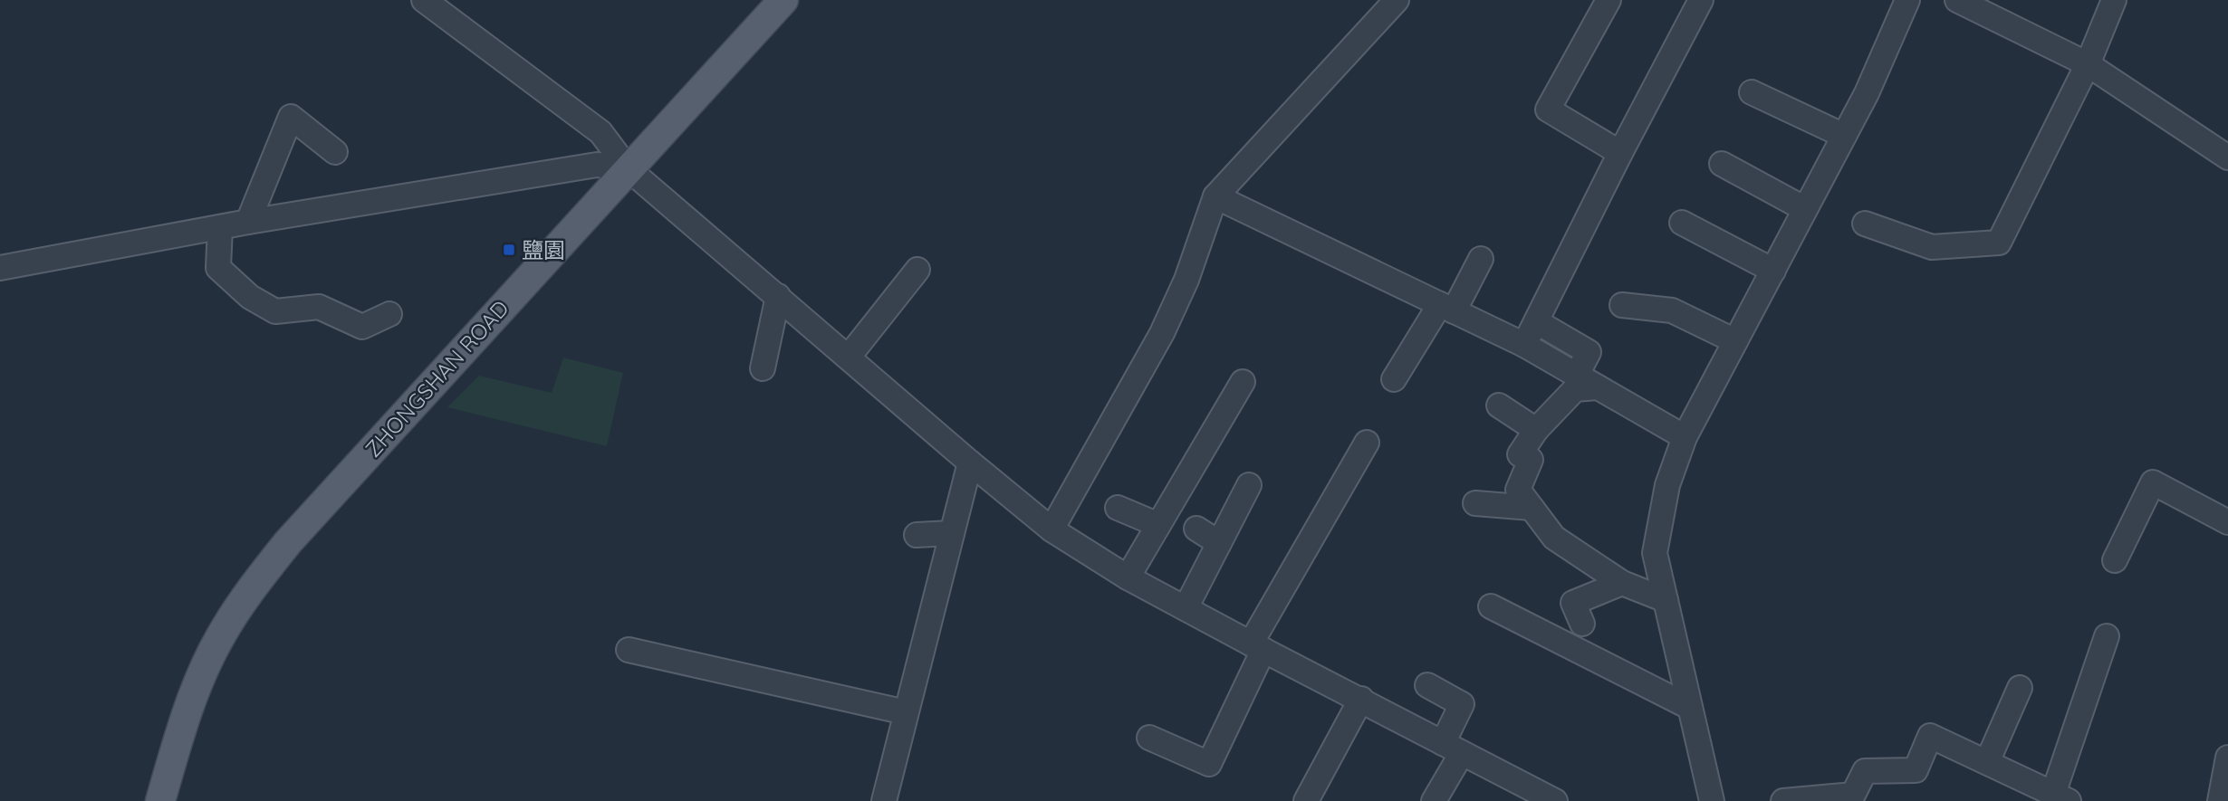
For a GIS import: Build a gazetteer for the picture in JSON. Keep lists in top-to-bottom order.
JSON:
{
  "streets": {
    "main road": ["ZHONGSHAN ROAD"]
  },
  "places": {
    "transit": ["鹽園"]
  }
}
